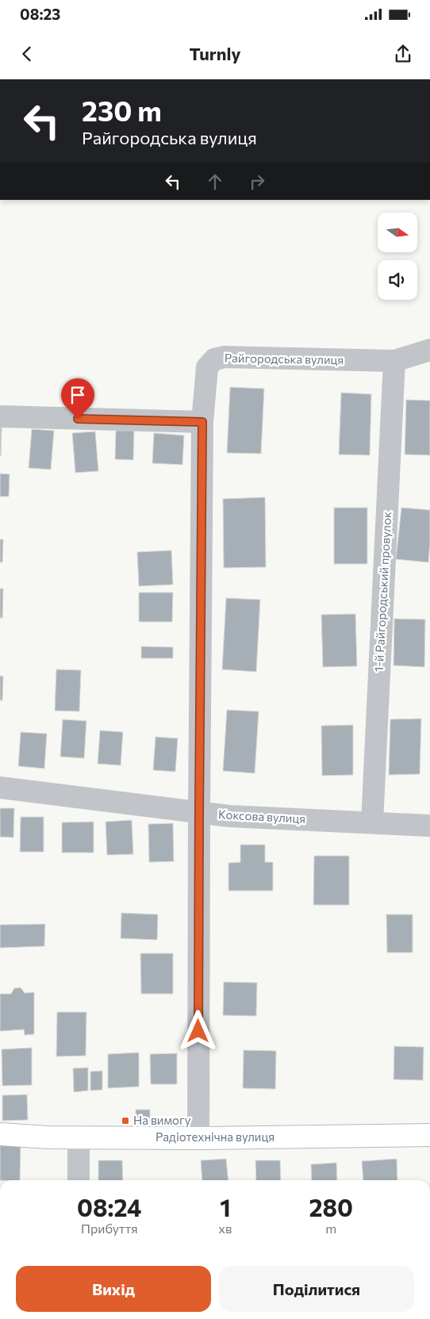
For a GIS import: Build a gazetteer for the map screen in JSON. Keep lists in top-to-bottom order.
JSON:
{
  "streets": {
    "main road": ["Радіотехнічна вулиця"],
    "street": ["Райгородська вулиця", "1-й Райгородський провулок", "Коксова вулиця"]
  },
  "crossings": [
    ["Райгородська вулиця", "1-й Райгородський провулок"],
    ["Райгородська вулиця", "Коксова вулиця"],
    ["Райгородська вулиця", "Радіотехнічна вулиця"],
    ["1-й Райгородський провулок", "Коксова вулиця"]
  ],
  "places": {
    "transit": ["На вимогу"]
  },
  "north": "right",
  "page": {
    "status": "08:23",
    "header": "Turnly",
    "turn": ["230 m", "Райгородська вулиця"],
    "eta": [
      "08:24",
      "Прибуття",
      "1",
      "хв",
      "280",
      "m"
    ],
    "buttons": ["Вихід", "Поділитися"]
  }
}
